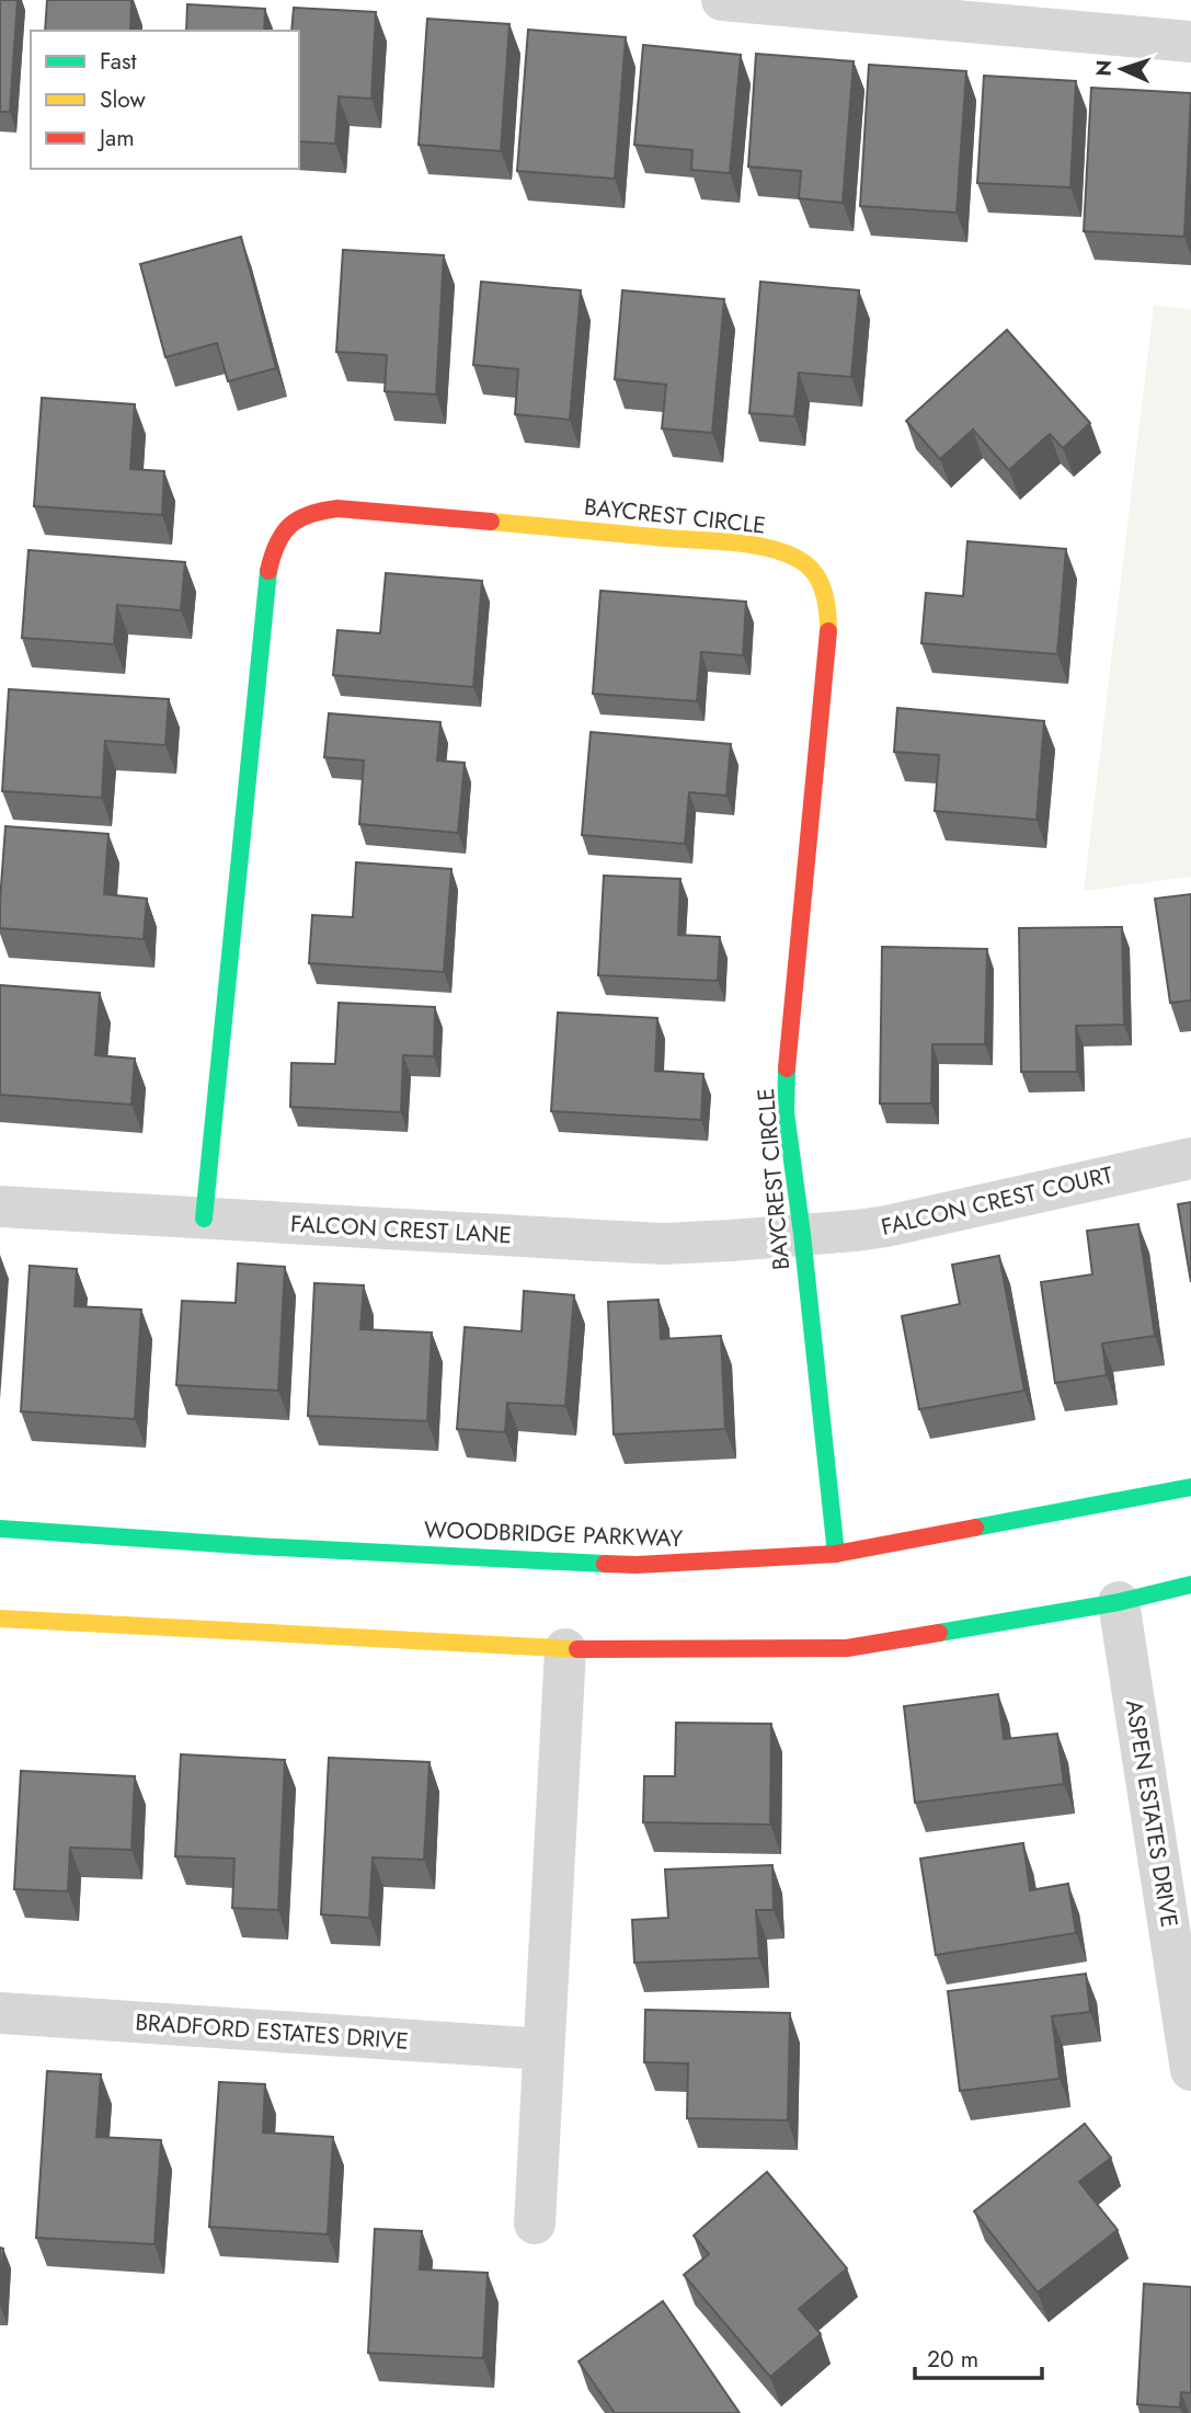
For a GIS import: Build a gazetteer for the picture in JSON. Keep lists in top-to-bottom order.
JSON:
{
  "streets": {
    "main road": ["BAYCREST CIRCLE", "WOODBRIDGE PARKWAY"],
    "street": [
      "FALCON CREST COURT",
      "FALCON CREST LANE",
      "ASPEN ESTATES DRIVE",
      "BRADFORD ESTATES DRIVE"
    ]
  },
  "crossings": [
    ["BAYCREST CIRCLE", "FALCON CREST COURT"],
    ["BAYCREST CIRCLE", "FALCON CREST LANE"],
    ["BAYCREST CIRCLE", "WOODBRIDGE PARKWAY"],
    ["FALCON CREST COURT", "FALCON CREST LANE"]
  ],
  "legend": ["Fast", "Slow", "Jam"],
  "scale_bar": "20 m",
  "north": "left"
}
